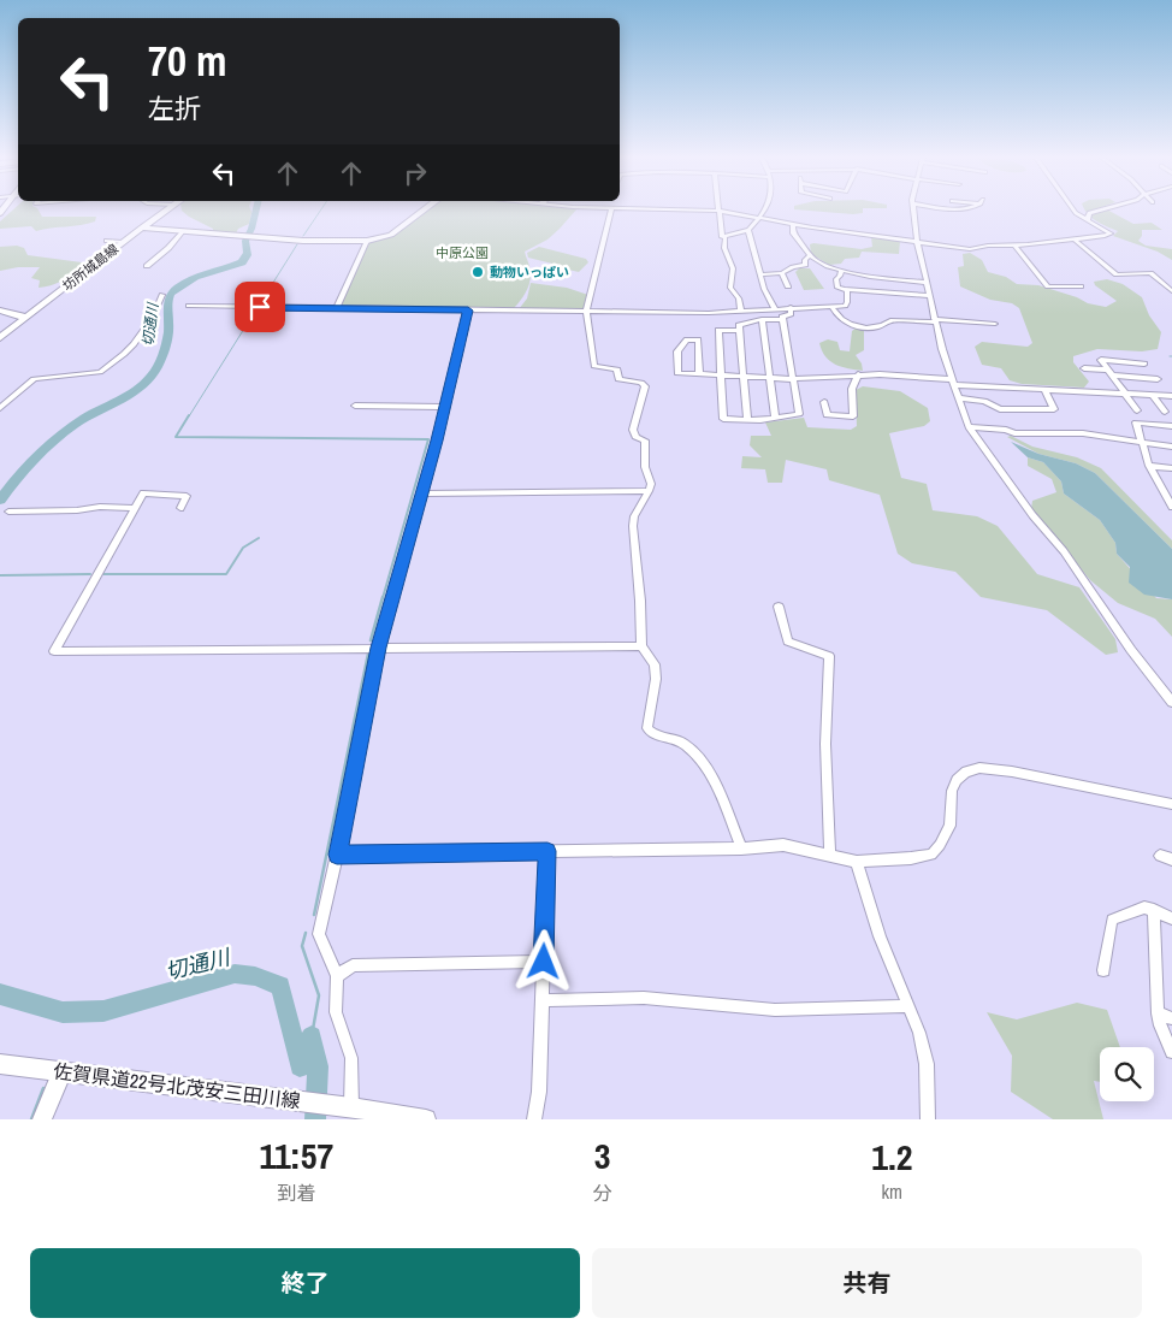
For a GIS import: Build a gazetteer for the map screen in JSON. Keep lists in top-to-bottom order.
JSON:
{
  "streets": {
    "street": ["坊所城島線", "佐賀県道22号北茂安三田川線"]
  },
  "water": ["切通川"],
  "parks": ["中原公園"],
  "places": ["動物いっぱい"],
  "page": {
    "turn": ["70 m", "左折"],
    "eta": [
      "11:57",
      "到着",
      "3",
      "分",
      "1.2",
      "km"
    ],
    "buttons": ["終了", "共有"]
  }
}
